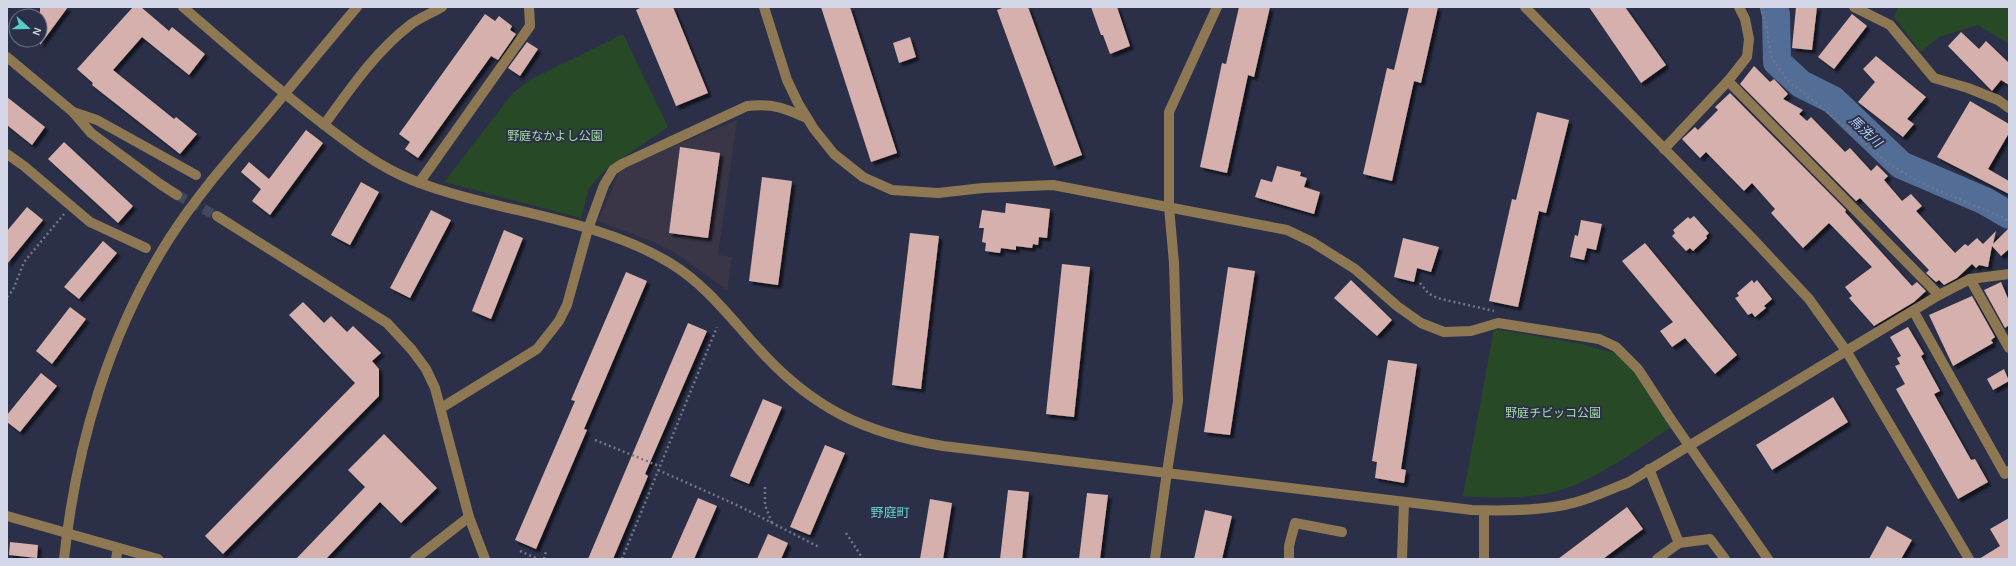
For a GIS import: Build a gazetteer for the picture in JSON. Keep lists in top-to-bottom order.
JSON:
{
  "districts": ["野庭町"],
  "water": ["馬洗川"],
  "parks": ["野庭なかよし公園", "野庭チビッコ公園"],
  "north": "right"
}
